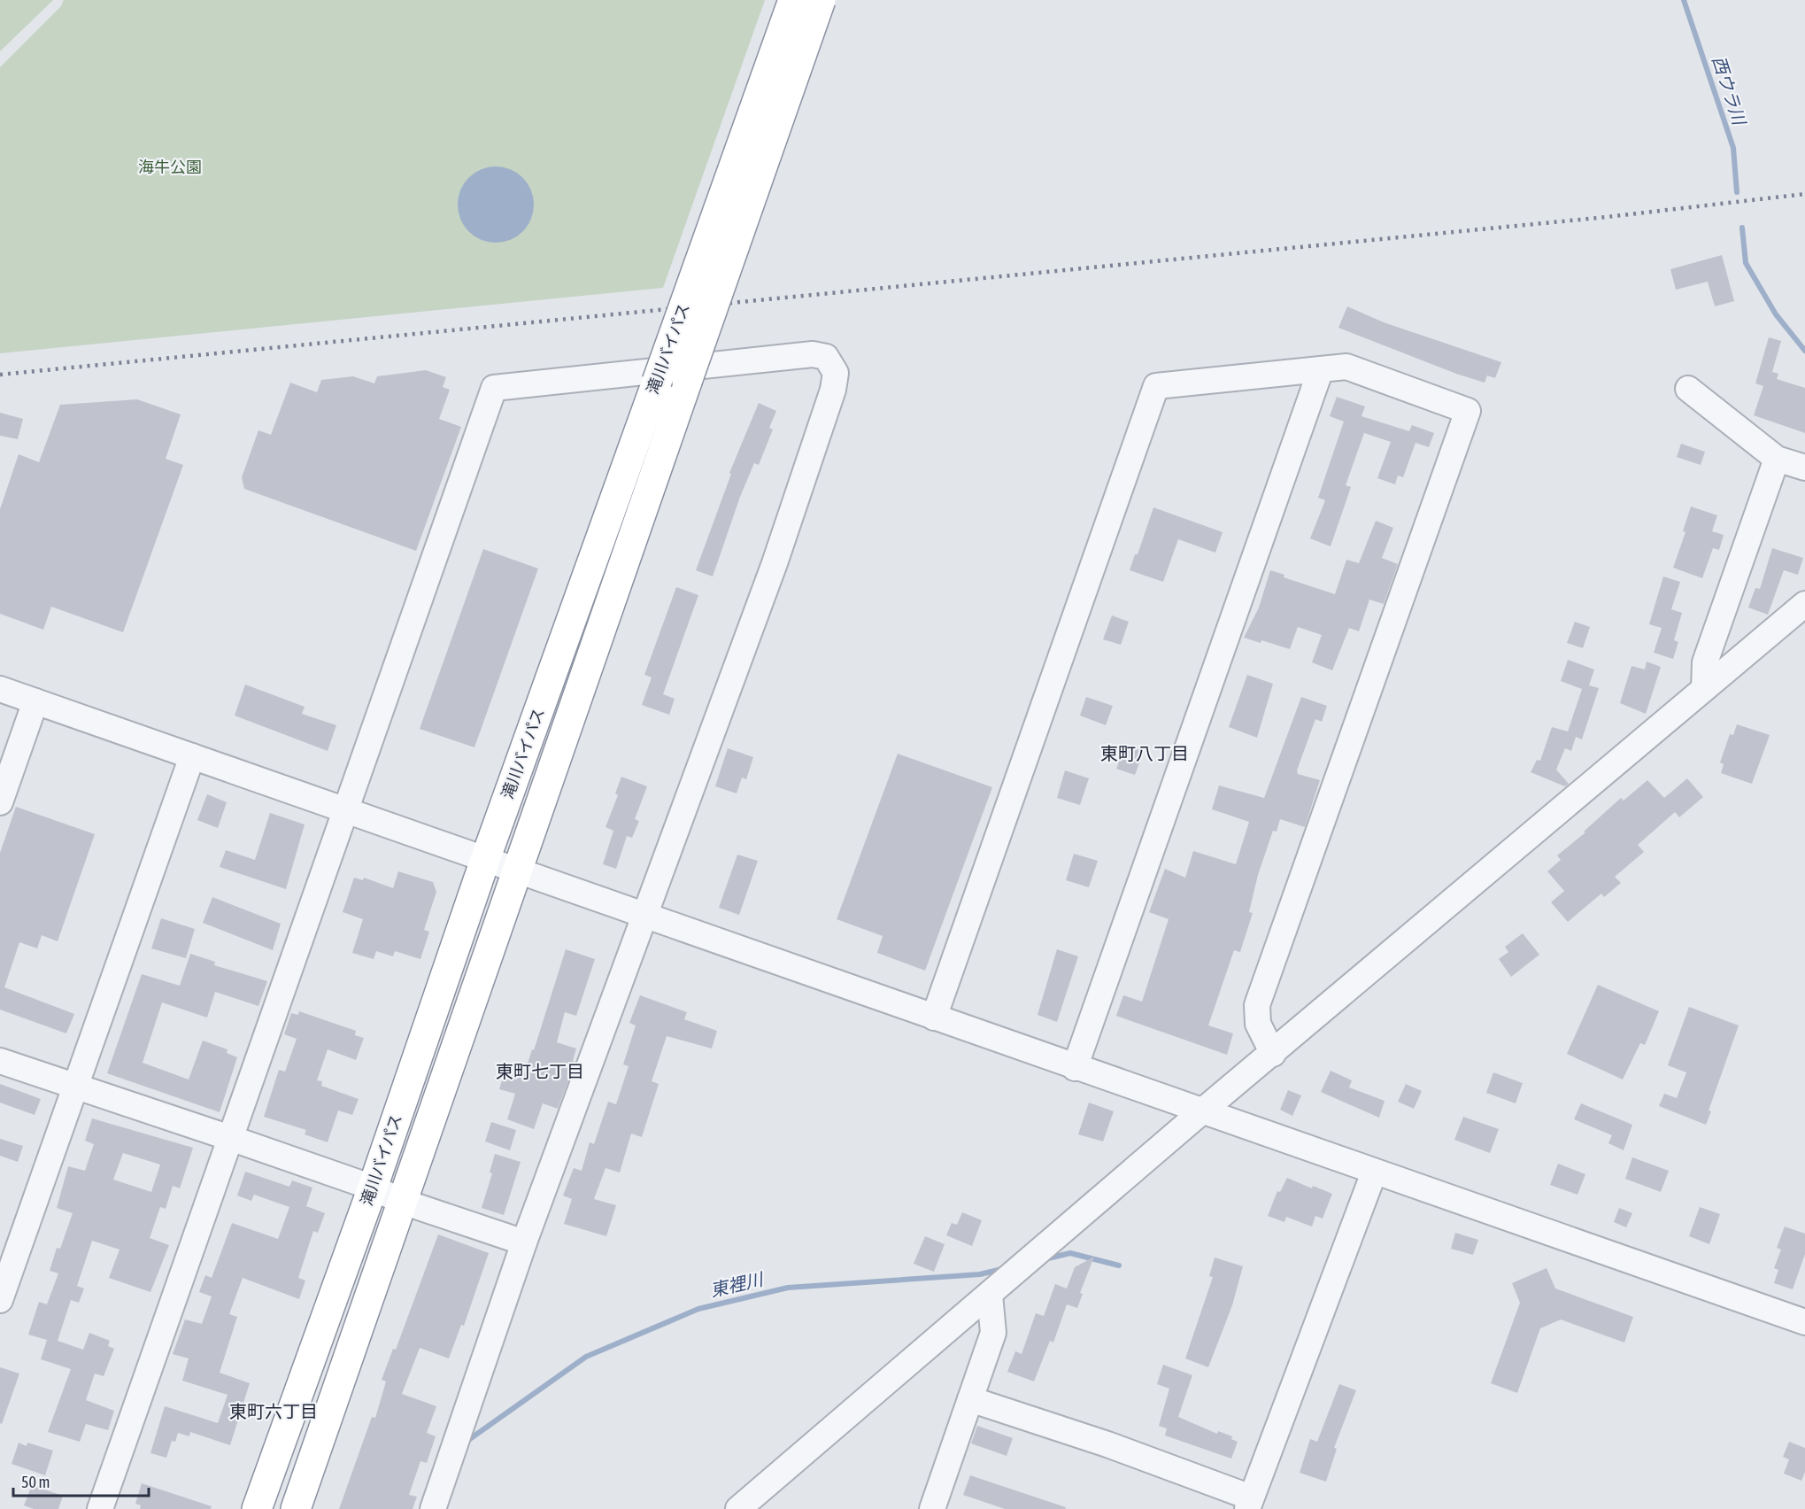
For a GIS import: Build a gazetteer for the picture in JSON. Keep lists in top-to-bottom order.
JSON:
{
  "streets": {
    "highway": ["滝川バイパス"]
  },
  "districts": ["東町八丁目", "東町七丁目", "東町六丁目"],
  "water": ["西ウラ川", "東裡川"],
  "parks": ["海牛公園"],
  "scale_bar": "50 m"
}
